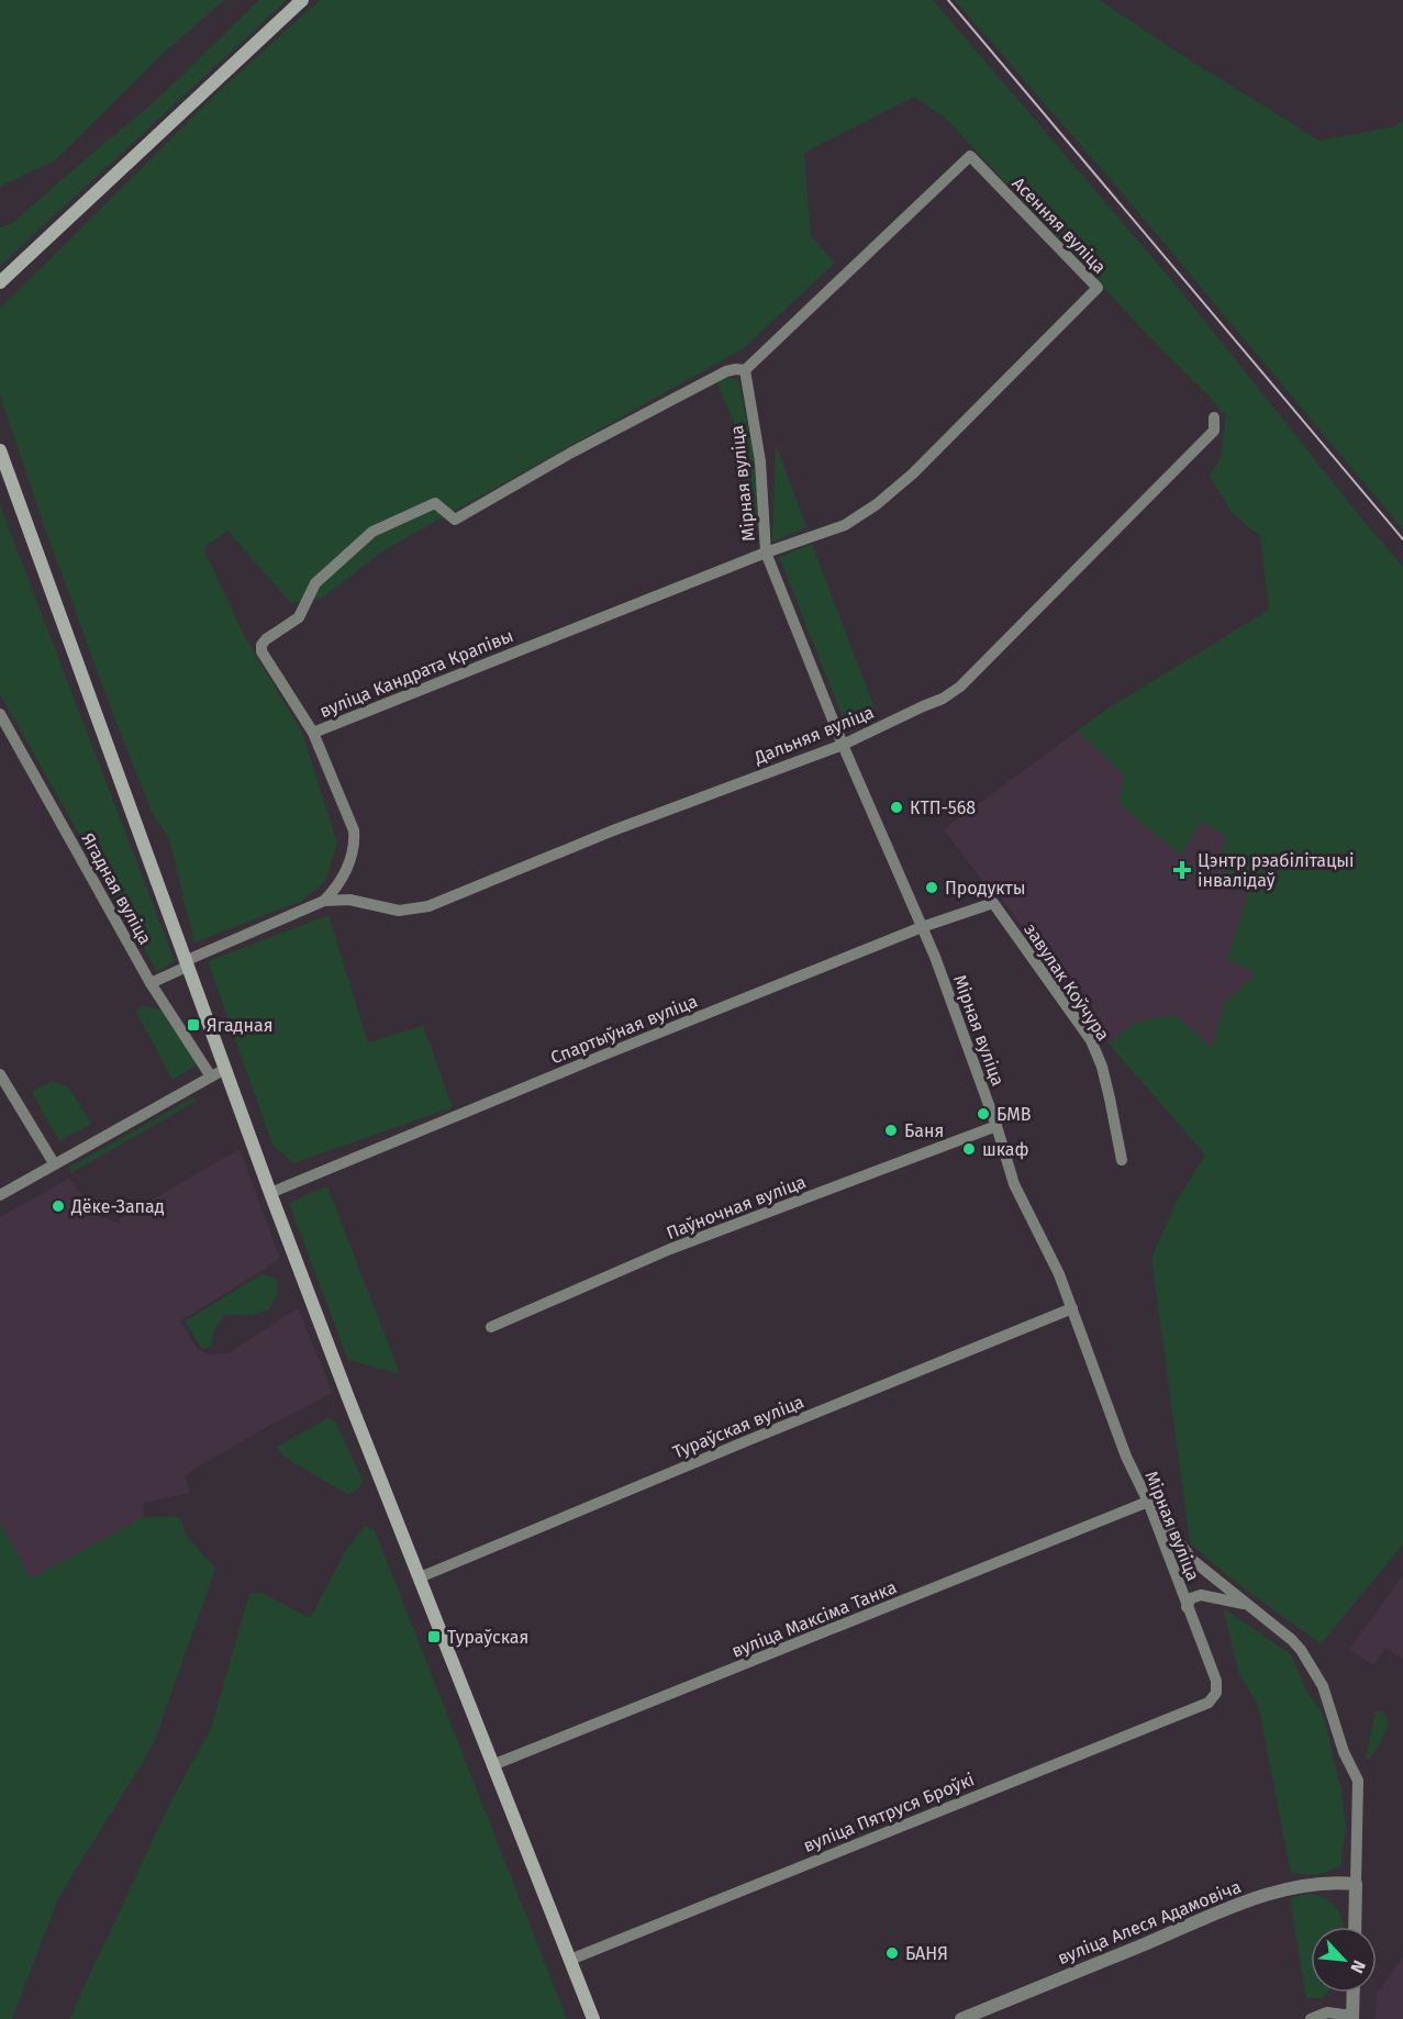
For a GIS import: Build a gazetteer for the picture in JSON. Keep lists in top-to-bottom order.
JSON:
{
  "streets": {
    "street": [
      "Асенняя вуліца",
      "Мірная вуліца",
      "вуліца Кандрата Крапівы",
      "Дальняя вуліца",
      "Ягадная вуліца",
      "завулак Коўчура",
      "Спартыўная вуліца",
      "Паўночная вуліца",
      "Тураўская вуліца",
      "вуліца Максіма Танка",
      "вуліца Пятруся Броўкі",
      "вуліца Алеся Адамовіча"
    ]
  },
  "crossings": [
    ["Асенняя вуліца", "Мірная вуліца"],
    ["Асенняя вуліца", "вуліца Кандрата Крапівы"],
    ["Мірная вуліца", "вуліца Кандрата Крапівы"],
    ["Мірная вуліца", "Дальняя вуліца"],
    ["Мірная вуліца", "Спартыўная вуліца"],
    ["Мірная вуліца", "Паўночная вуліца"],
    ["Мірная вуліца", "Тураўская вуліца"],
    ["Мірная вуліца", "вуліца Максіма Танка"],
    ["Мірная вуліца", "вуліца Пятруся Броўкі"],
    ["завулак Коўчура", "Спартыўная вуліца"]
  ],
  "places": {
    "other": [
      "КТП-568",
      "Продукты",
      "БМВ",
      "Баня",
      "шкаф",
      "Дёке-Запад",
      "БАНЯ"
    ],
    "health": ["Цэнтр рэабілітацыі інвалідаў"],
    "transit": ["Ягадная", "Тураўская"]
  },
  "north": "bottom right"
}
